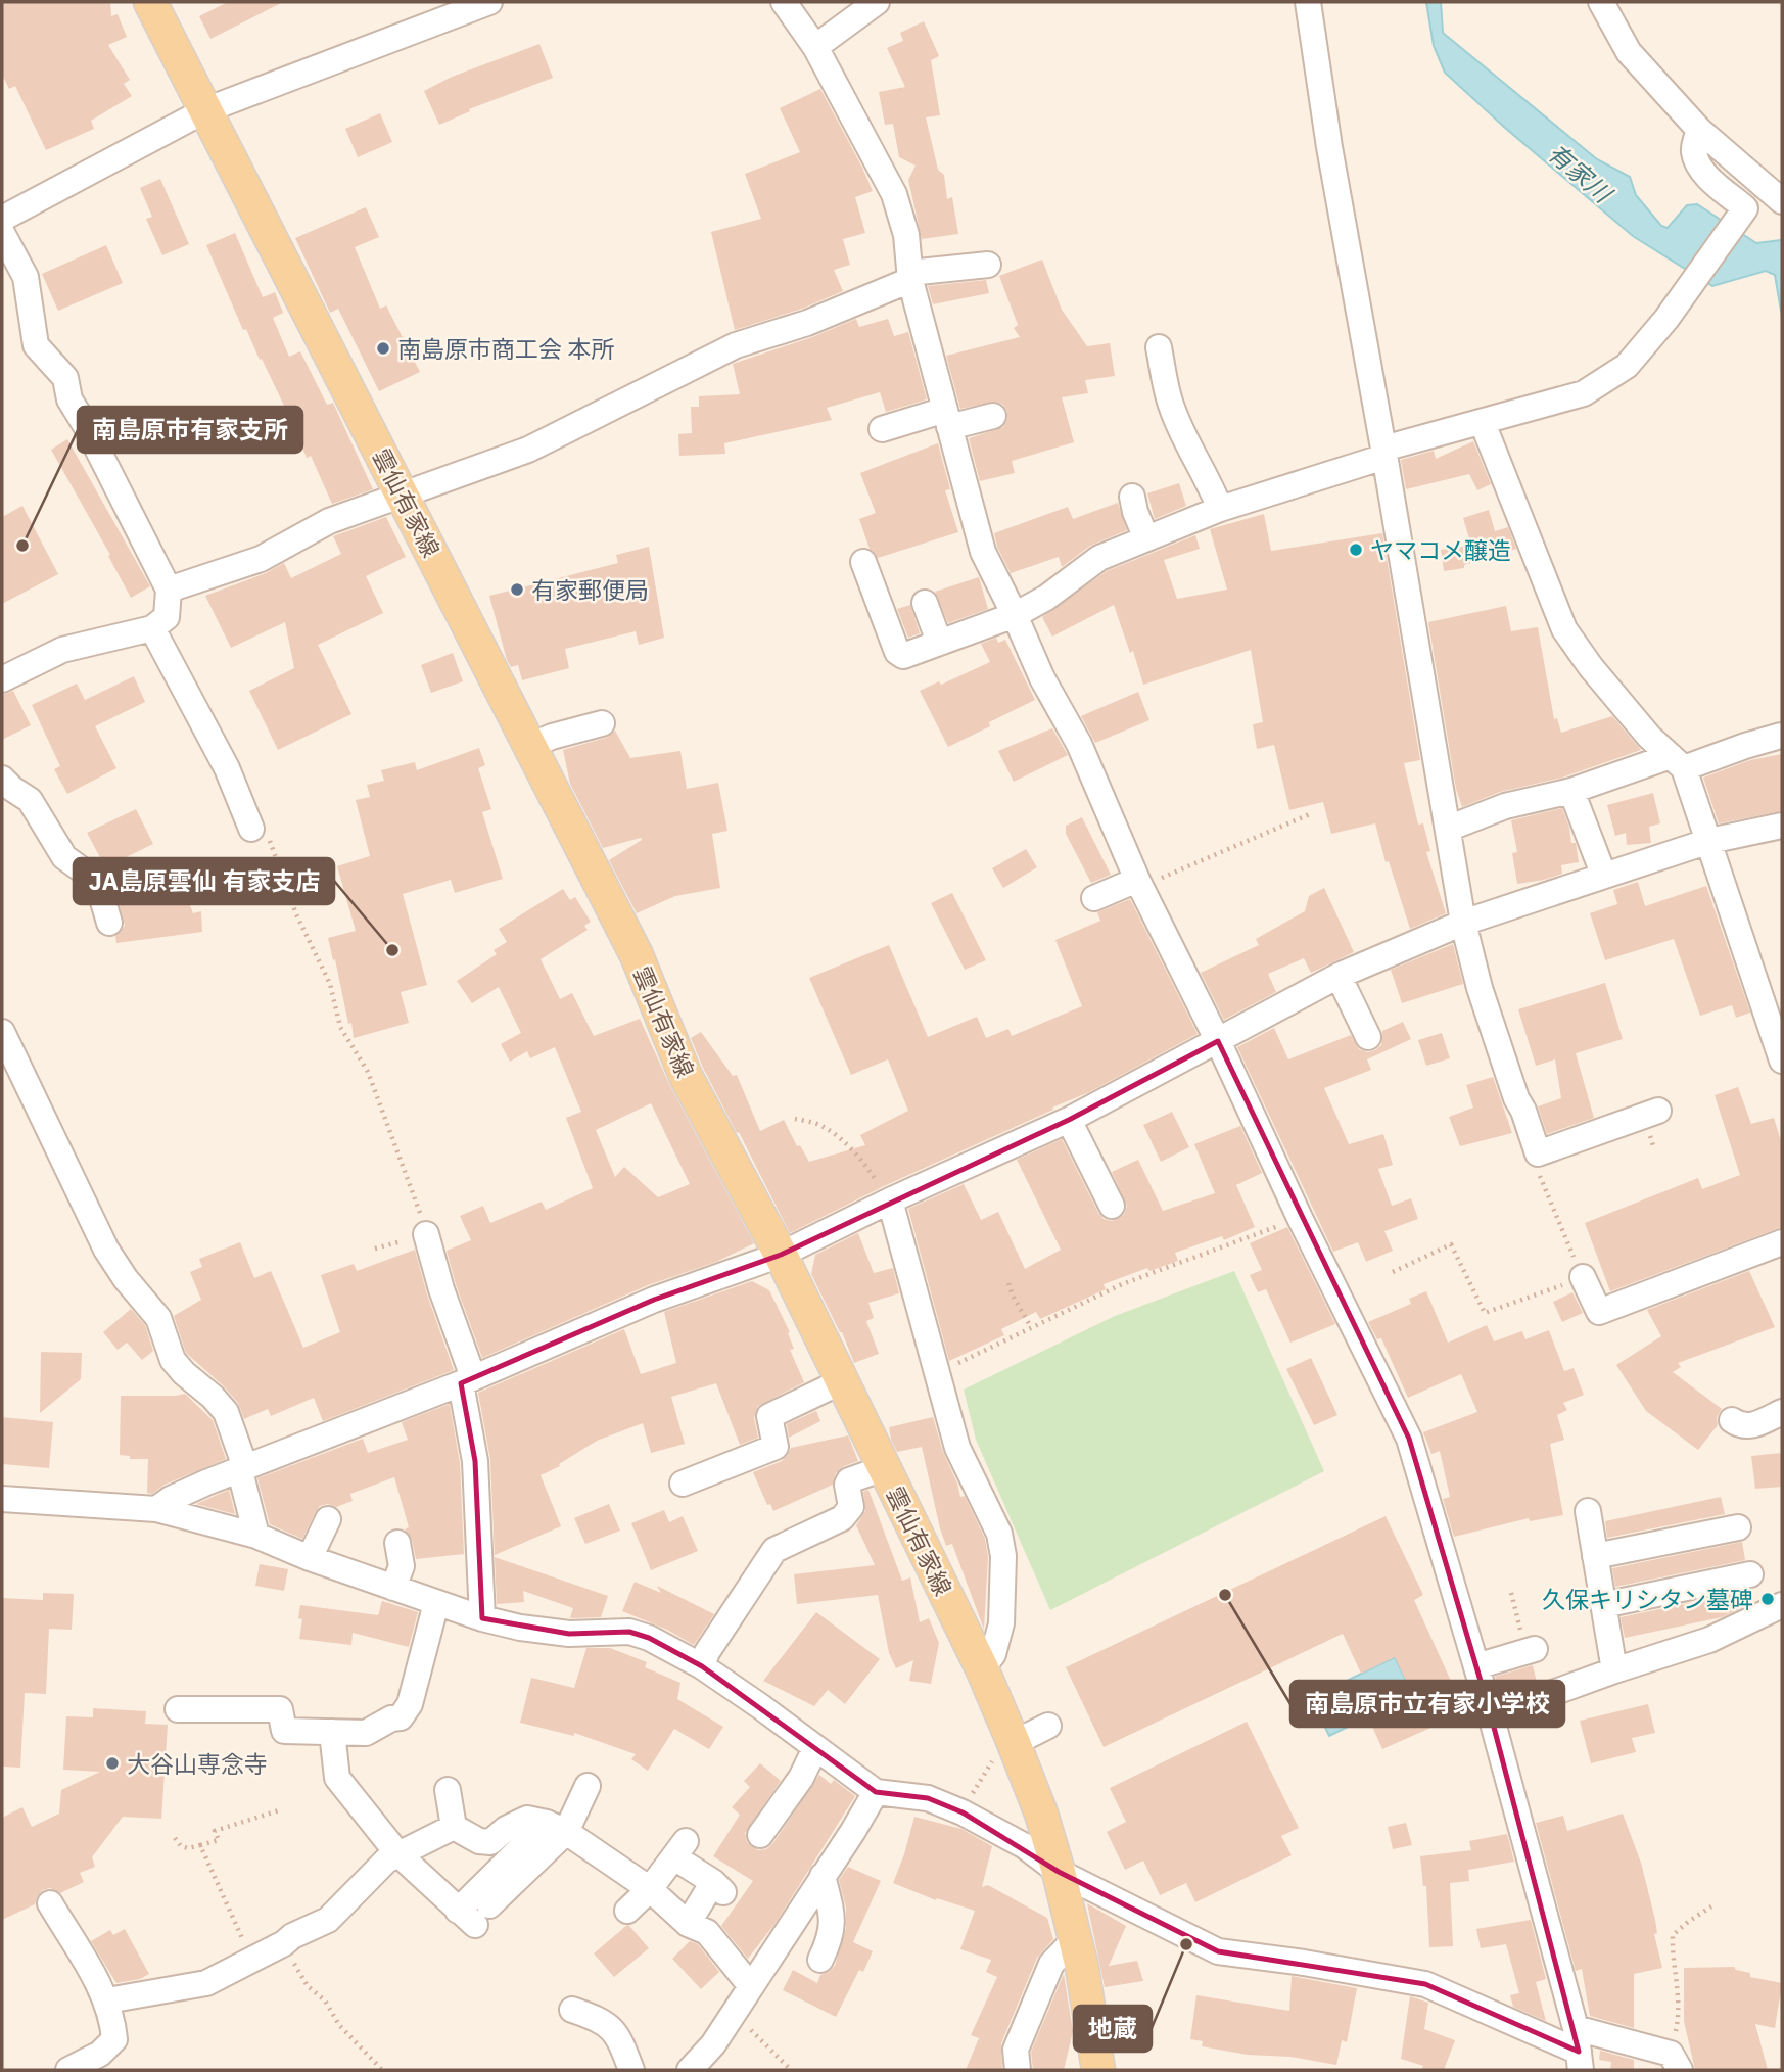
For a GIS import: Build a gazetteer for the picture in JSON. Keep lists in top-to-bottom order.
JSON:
{
  "streets": {
    "main road": ["雲仙有家線"]
  },
  "water": ["有家川"],
  "places": [
    "南島原市商工会 本所",
    "南島原市有家支所",
    "ヤマコメ醸造",
    "有家郵便局",
    "JA島原雲仙 有家支店",
    "南島原市立有家小学校",
    "久保キリシタン墓碑",
    "大谷山専念寺",
    "地蔵"
  ]
}
